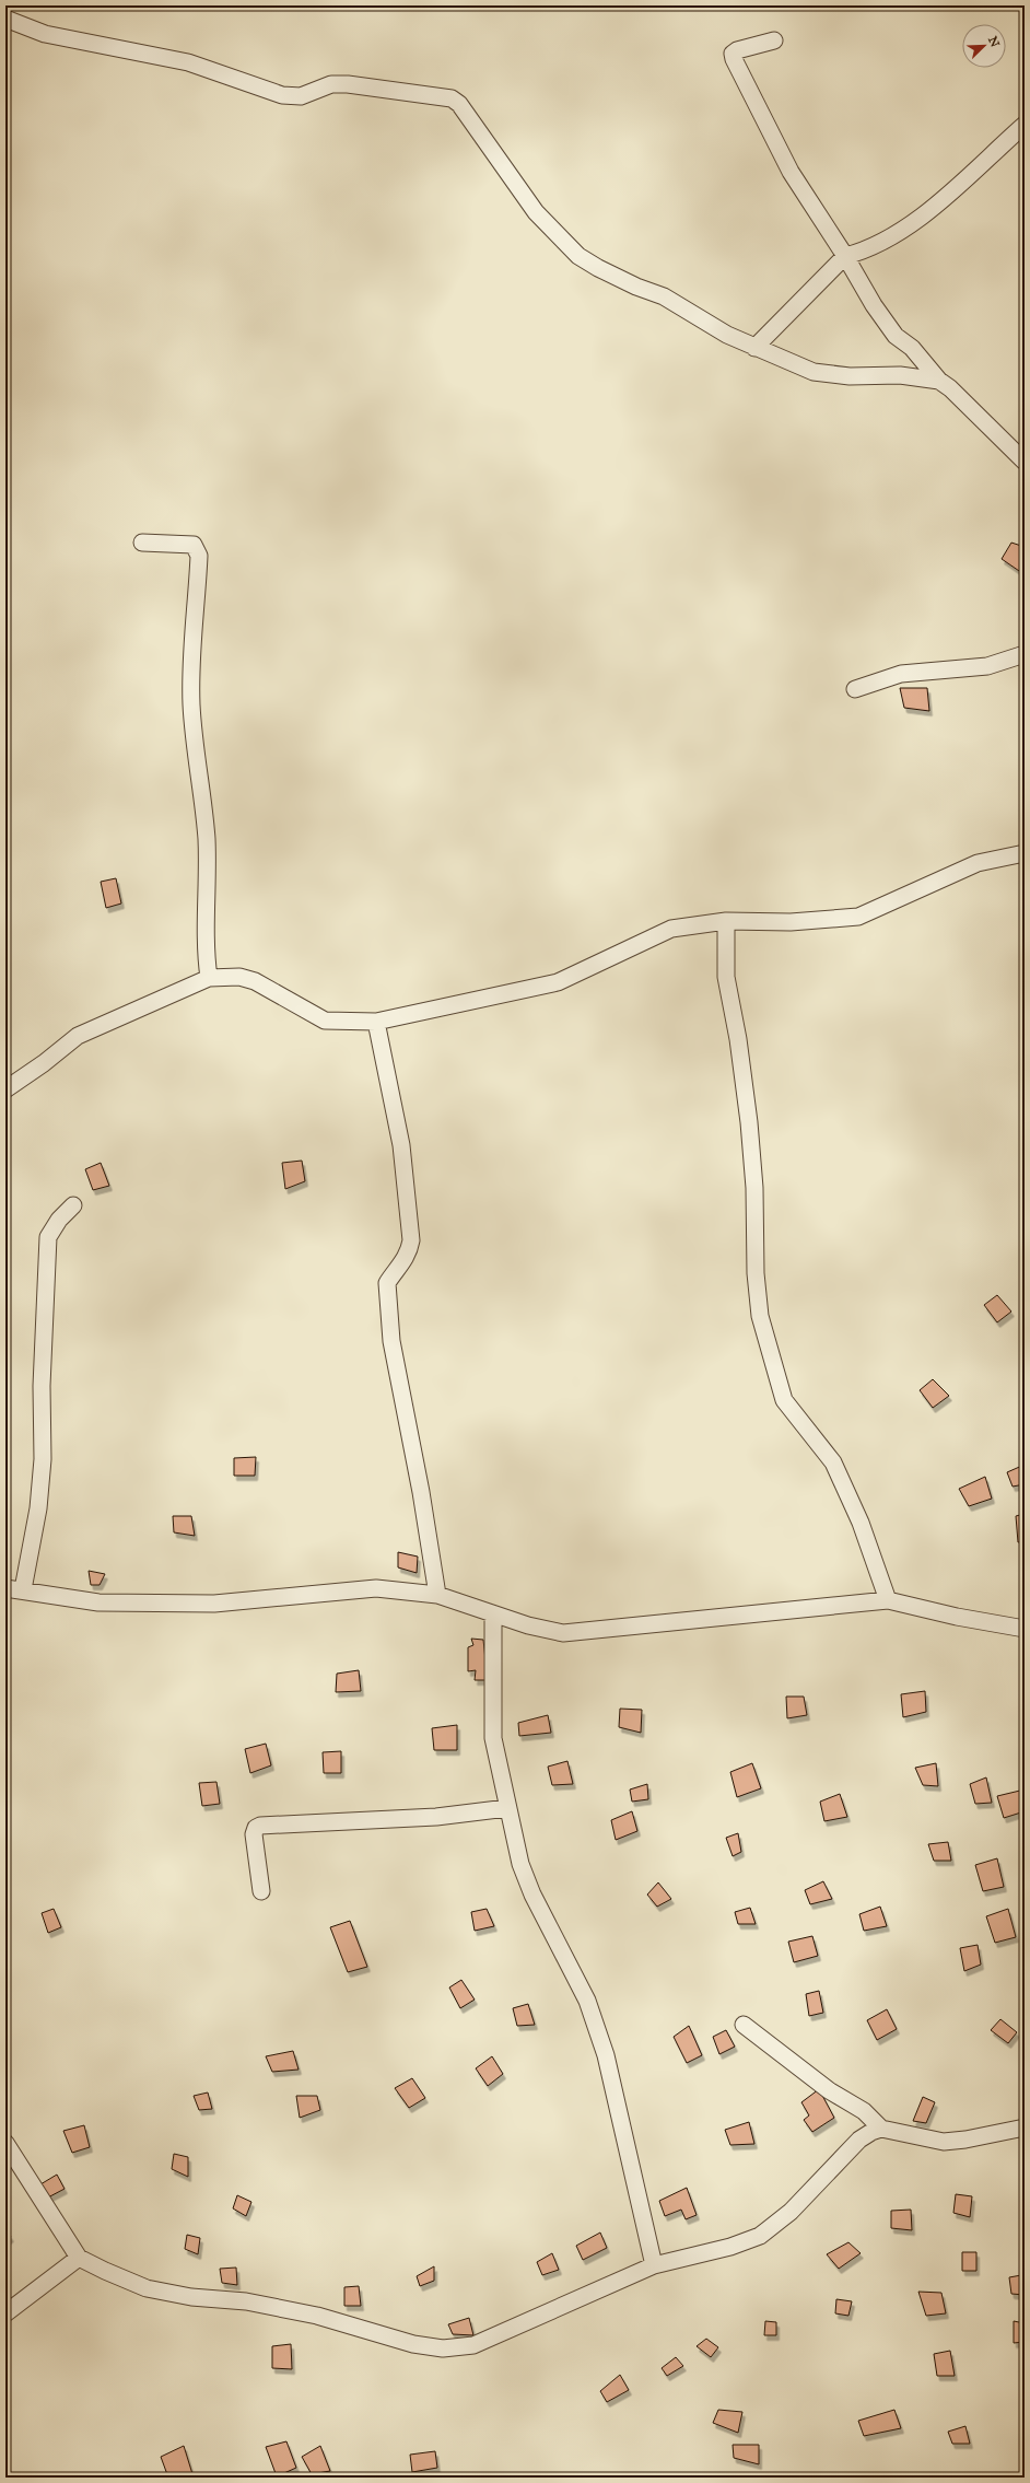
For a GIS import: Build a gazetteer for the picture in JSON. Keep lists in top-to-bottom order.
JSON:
{
  "north": "top right"
}
